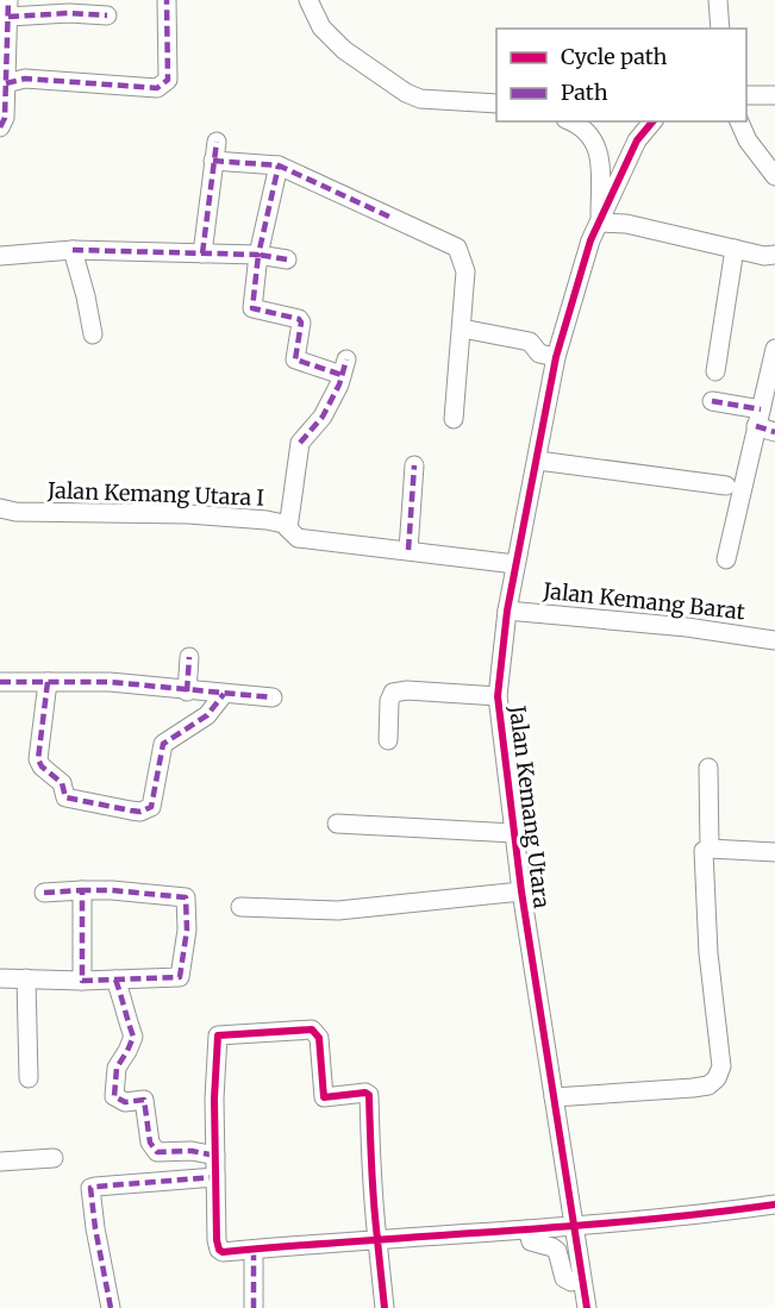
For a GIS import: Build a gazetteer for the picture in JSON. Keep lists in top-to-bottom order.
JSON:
{
  "streets": {
    "street": ["Jalan Kemang Utara I", "Jalan Kemang Barat", "Jalan Kemang Utara"]
  },
  "crossings": [
    ["Jalan Kemang Utara I", "Jalan Kemang Utara"],
    ["Jalan Kemang Barat", "Jalan Kemang Utara"]
  ],
  "legend": ["Cycle path", "Path"]
}
